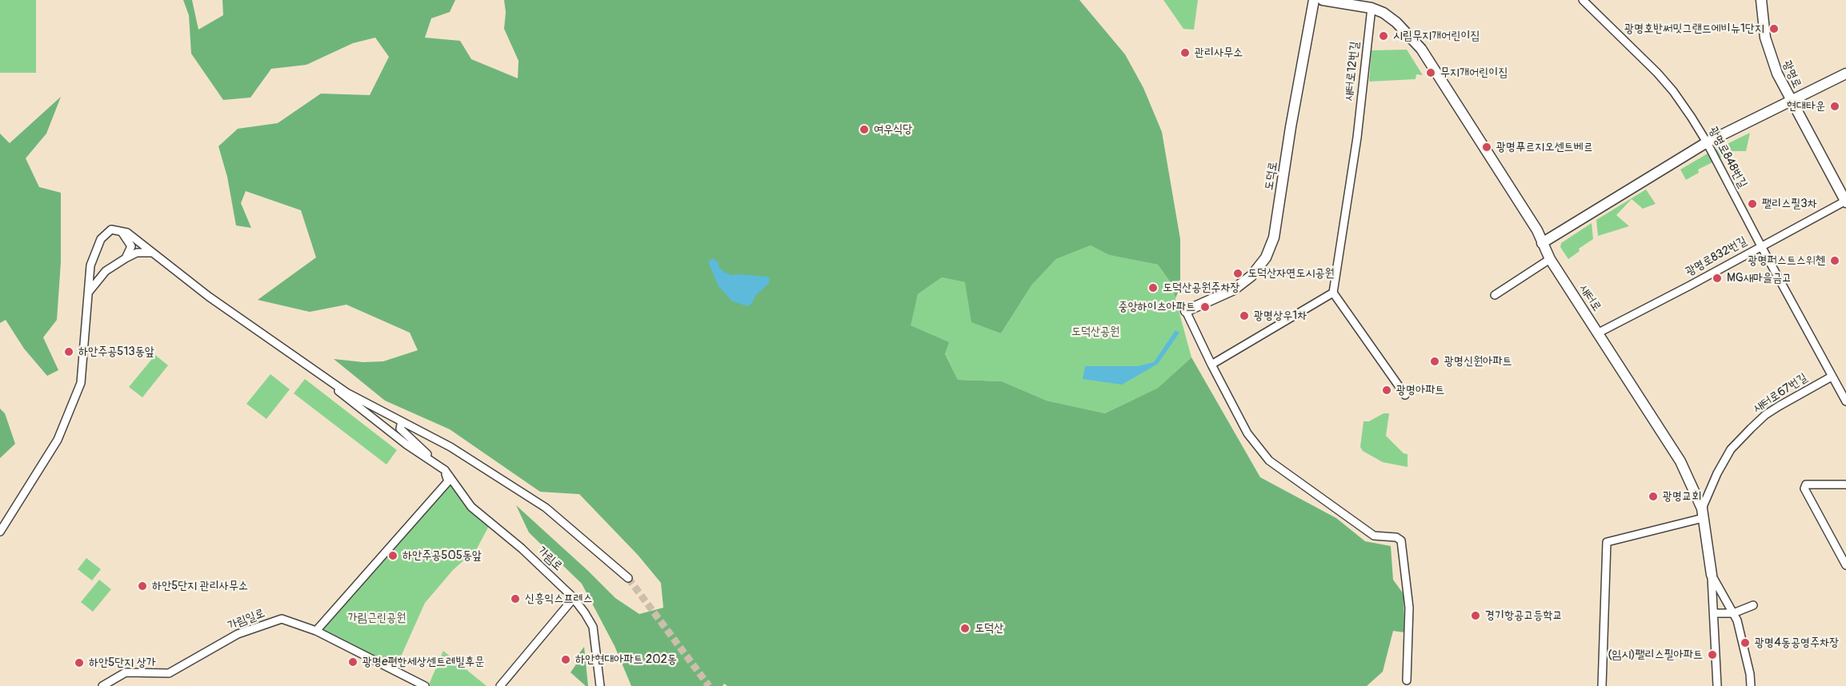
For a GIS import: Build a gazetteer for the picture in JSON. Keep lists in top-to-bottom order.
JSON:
{
  "streets": {
    "street": [
      "새터로12번길",
      "광명로",
      "광명로848번길",
      "도덕로",
      "광명로832번길",
      "새터로",
      "새터로67번길",
      "가림로",
      "가림일로"
    ]
  },
  "crossings": [
    ["새터로12번길", "새터로"],
    ["광명로", "광명로832번길"],
    ["광명로848번길", "광명로832번길"],
    ["광명로848번길", "새터로67번길"],
    ["광명로832번길", "새터로"],
    ["새터로", "새터로67번길"]
  ],
  "parks": ["도덕산공원", "가림근린공원"],
  "places": [
    "광명호반써밋그랜드에비뉴1단지",
    "시립무지개어린이집",
    "관리사무소",
    "무지개어린이집",
    "현대타운",
    "여우식당",
    "광명푸르지오센트베르",
    "팰리스필3차",
    "광명퍼스트스위첸",
    "도덕산자연도시공원",
    "MG새마을금고",
    "도덕산공원주차장",
    "중앙하이츠아파트",
    "광명상우1차",
    "하안주공513동앞",
    "광명신원아파트",
    "광명아파트",
    "광명교회",
    "하안주공505동앞",
    "하안5단지 관리사무소",
    "신흥익스프레스",
    "경기항공고등학교",
    "도덕산",
    "광명4동공영주차장",
    "(임시)팰리스필아파트",
    "하안현대아파트 202동",
    "광명e편한세상센트레빌후문",
    "하안5단지 상가"
  ]
}
